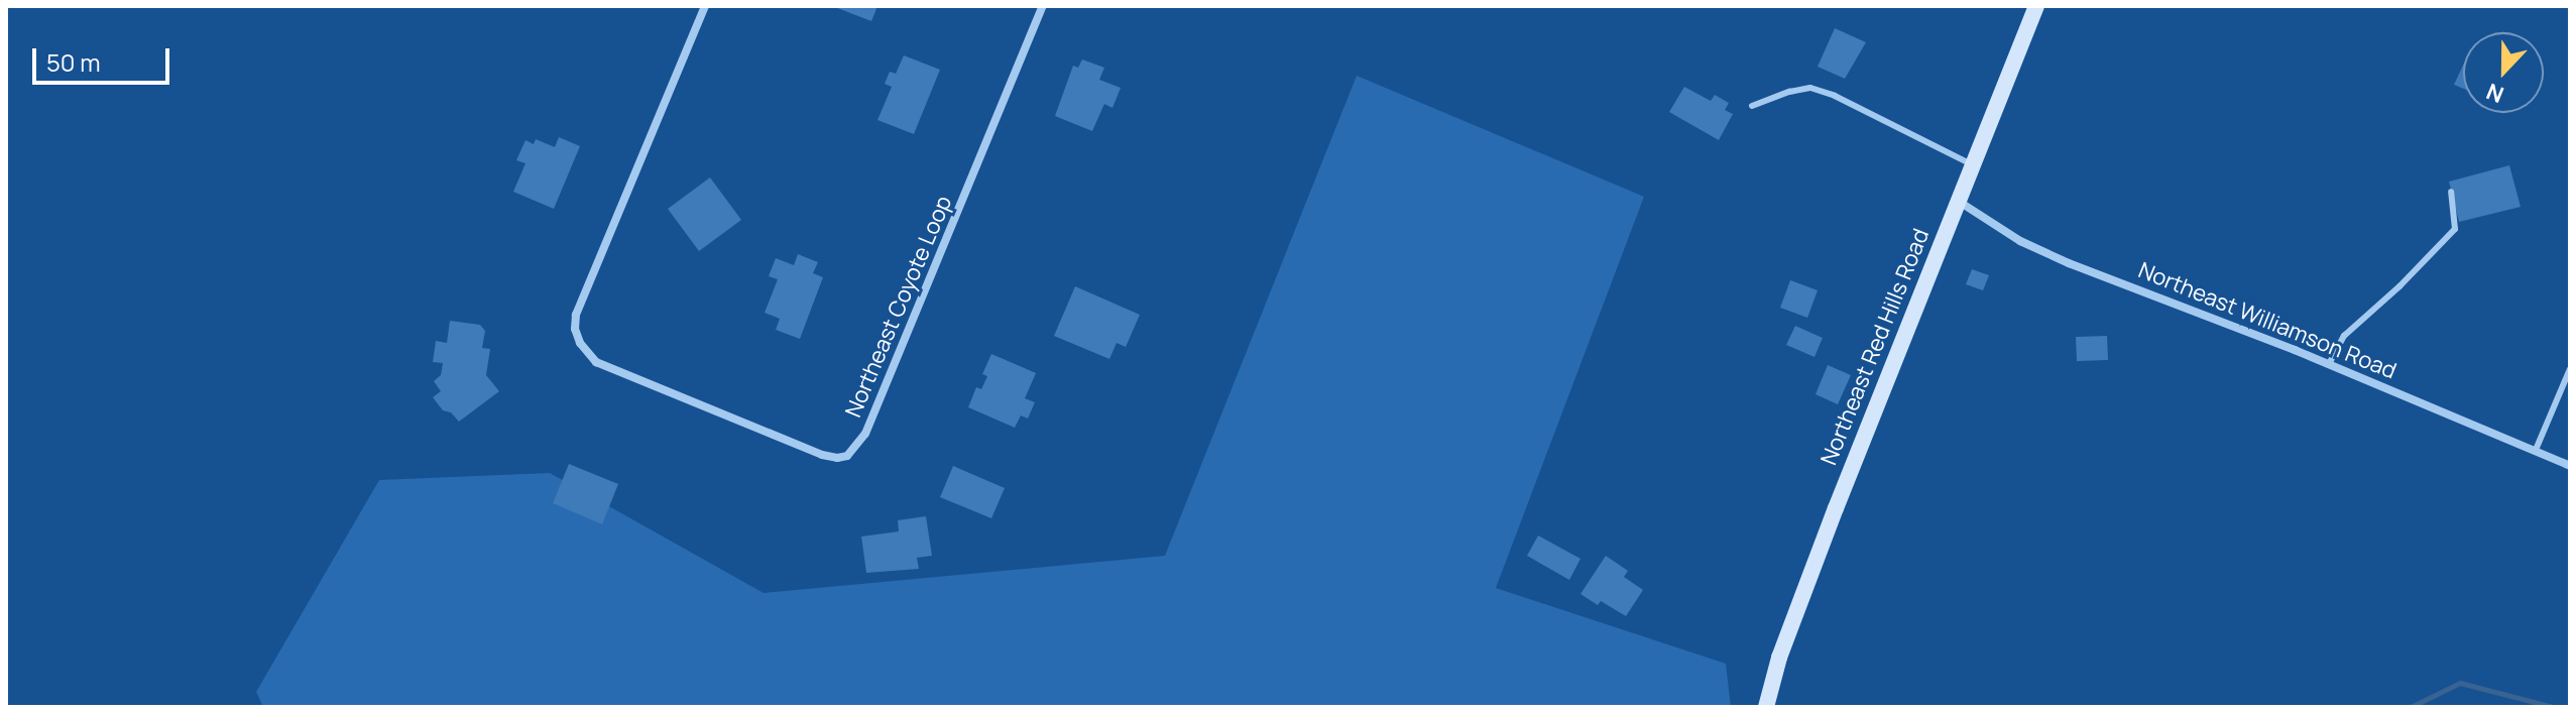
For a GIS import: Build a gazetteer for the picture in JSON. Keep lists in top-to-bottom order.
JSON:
{
  "streets": {
    "street": ["Northeast Coyote Loop", "Northeast Williamson Road", "Northeast Red Hills Road"]
  },
  "crossings": [
    ["Northeast Williamson Road", "Northeast Red Hills Road"]
  ],
  "scale_bar": "50 m",
  "north": "bottom"
}
